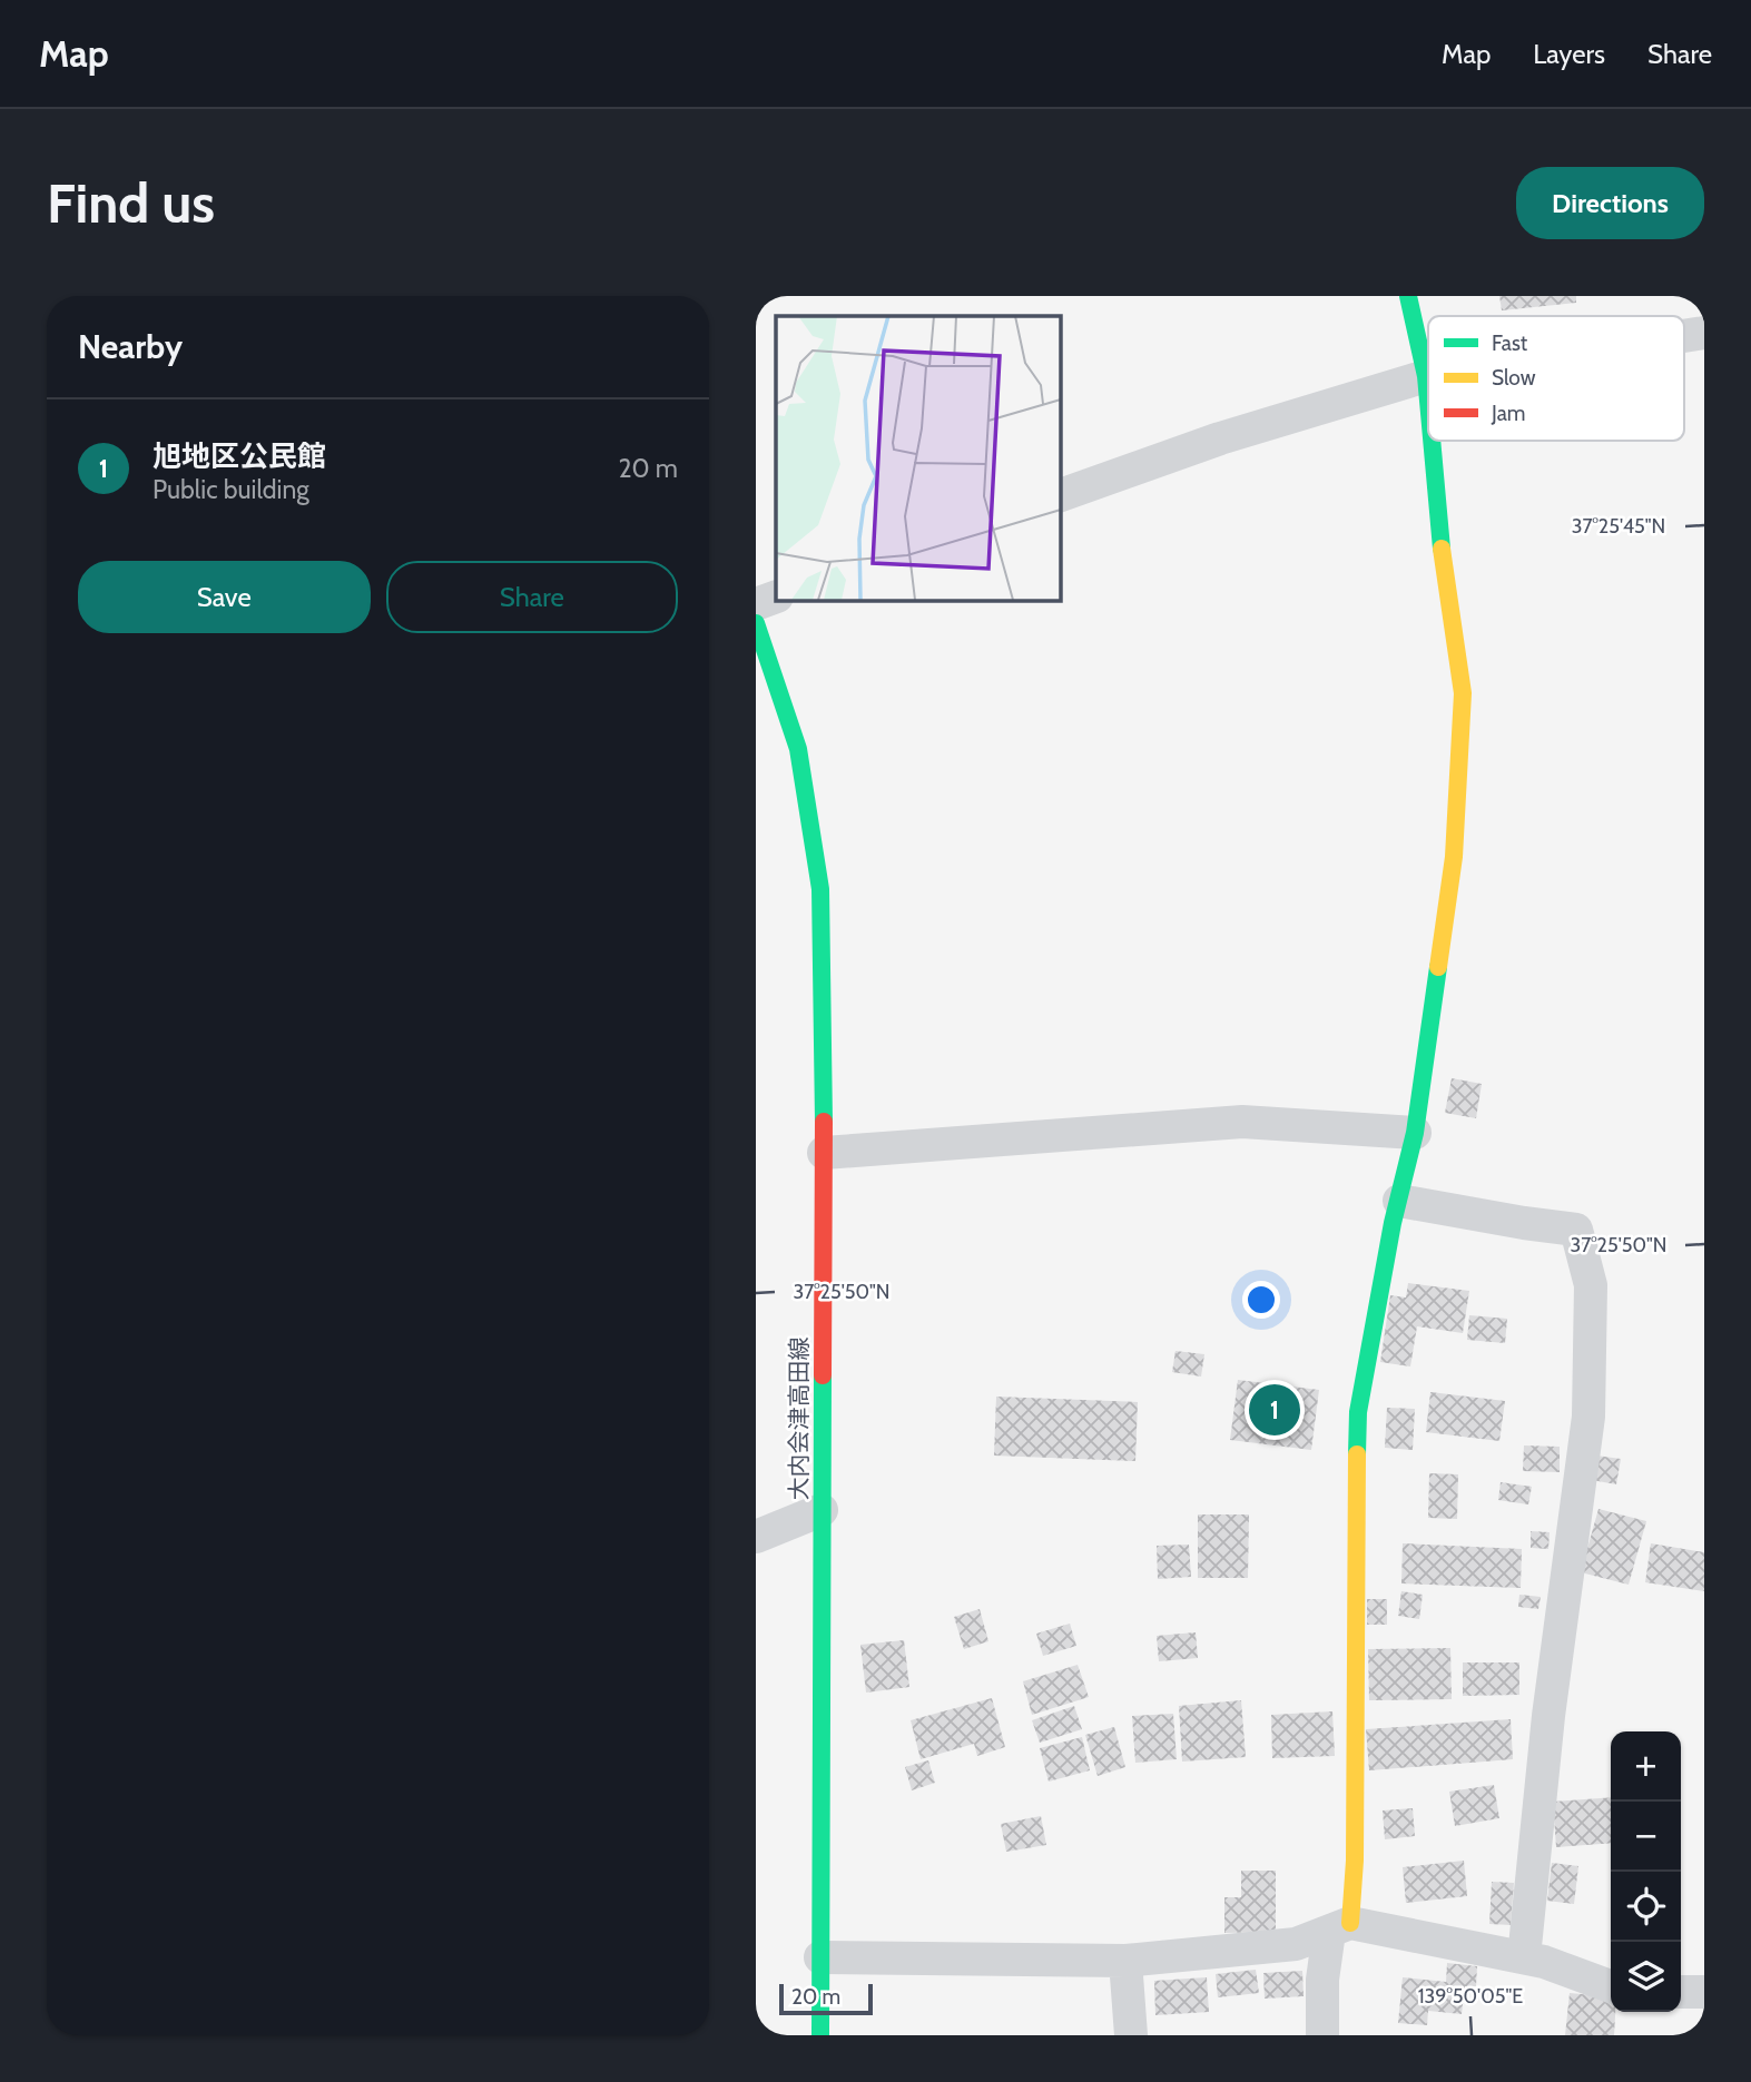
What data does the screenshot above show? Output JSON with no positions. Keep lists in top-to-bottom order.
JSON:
{
  "streets": {
    "street": ["大内会津高田線"]
  },
  "legend": ["Fast", "Slow", "Jam"],
  "scale_bar": "20 m",
  "page": {
    "header": "Map",
    "nav": ["Map", "Layers", "Share"],
    "buttons": [
      "Directions",
      ["Save", "Share"]
    ],
    "title": "Find us",
    "heading": "Nearby",
    "list": [
      {
        "mark": "1",
        "name": "旭地区公民館",
        "note": "Public building",
        "value": "20 m"
      }
    ],
    "pins": "1",
    "map_buttons": ["+", "−"],
    "scale": "20 m"
  },
  "coordinates": ["37°25'45\"N", "37°25'50\"N", "139°50'05\"E"]
}
